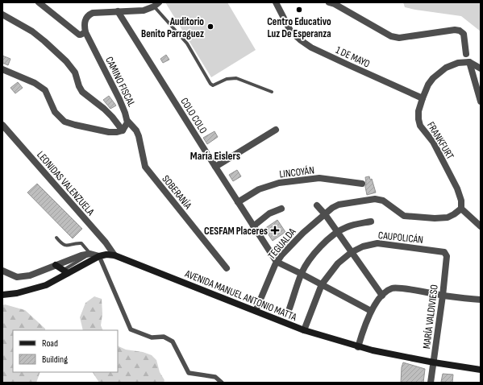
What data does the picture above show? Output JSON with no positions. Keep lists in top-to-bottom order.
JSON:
{
  "streets": {
    "main road": ["AVENIDA MANUEL ANTONIO MATTA"],
    "street": [
      "1 DE MAYO",
      "CAMINO FISCAL",
      "COLO COLO",
      "FRANKFURT",
      "LINCOYÁN",
      "LEONIDAS VALENZUELA",
      "SOBERANÍA",
      "CAUPOLICÁN",
      "TEGUALDA",
      "MARÍA VALDIVIESO"
    ]
  },
  "crossings": [
    ["1 DE MAYO", "FRANKFURT"],
    ["CAMINO FISCAL", "SOBERANÍA"],
    ["COLO COLO", "LINCOYÁN"],
    ["COLO COLO", "TEGUALDA"],
    ["LEONIDAS VALENZUELA", "AVENIDA MANUEL ANTONIO MATTA"],
    ["CAUPOLICÁN", "AVENIDA MANUEL ANTONIO MATTA"],
    ["CAUPOLICÁN", "MARÍA VALDIVIESO"],
    ["TEGUALDA", "AVENIDA MANUEL ANTONIO MATTA"],
    ["AVENIDA MANUEL ANTONIO MATTA", "MARÍA VALDIVIESO"]
  ],
  "districts": ["María Eislers"],
  "places": {
    "other": ["Centro Educativo Luz De Esperanza", "Auditorio Benito Parraguez"],
    "health": ["CESFAM Placeres"]
  },
  "legend": ["Road", "Building"]
}
